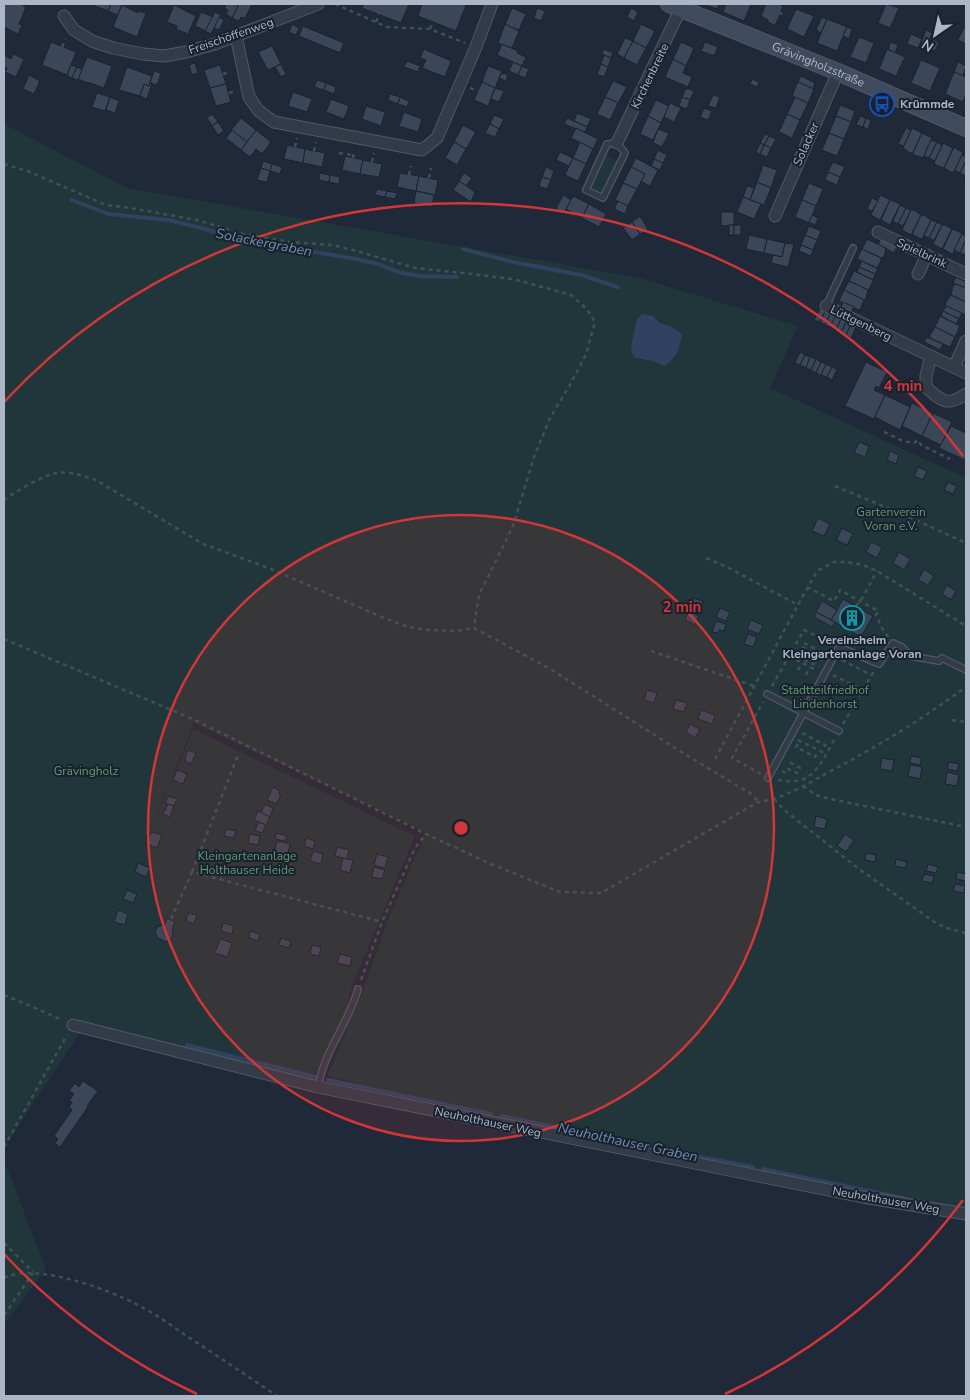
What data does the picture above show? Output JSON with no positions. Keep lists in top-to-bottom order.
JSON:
{
  "streets": {
    "main road": ["Grävingholzstraße"],
    "street": [
      "Freischöffenweg",
      "Kirchenbreite",
      "Solacker",
      "Spielbrink",
      "Lüttgenberg",
      "Neuholthauser Weg"
    ]
  },
  "crossings": [
    ["Grävingholzstraße", "Kirchenbreite"],
    ["Grävingholzstraße", "Solacker"]
  ],
  "water": ["Solackergraben", "Neuholthauser Graben"],
  "parks": [
    "Gartenverein Voran e.V.",
    "Stadtteilfriedhof Lindenhorst",
    "Grävingholz",
    "Kleingartenanlage Holthauser Heide"
  ],
  "places": {
    "bus stop": ["Krümmde"],
    "building": ["Vereinsheim Kleingartenanlage Voran"]
  },
  "north": "bottom left",
  "rings": ["4 min", "2 min"]
}
